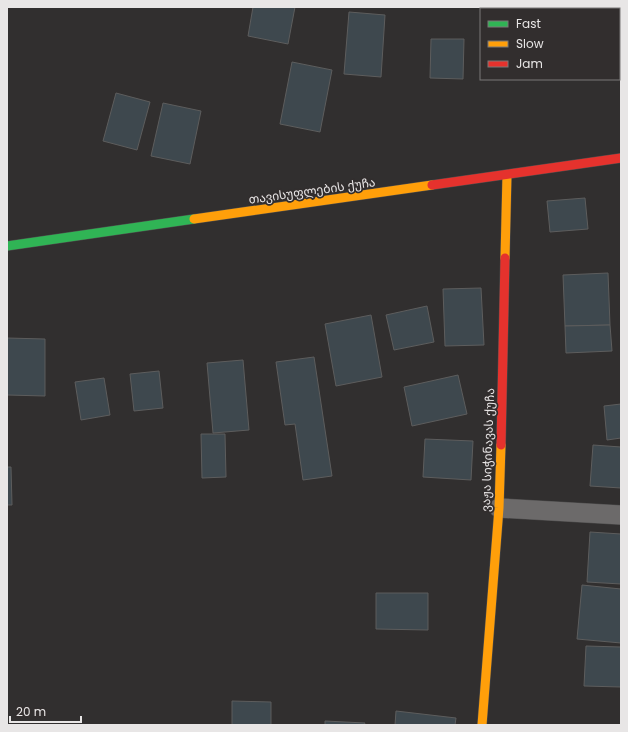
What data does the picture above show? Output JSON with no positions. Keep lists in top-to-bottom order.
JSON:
{
  "streets": {
    "main road": ["თავისუფლების ქუჩა", "ვაჟა სიჭინავას ქუჩა"]
  },
  "crossings": [
    ["თავისუფლების ქუჩა", "ვაჟა სიჭინავას ქუჩა"]
  ],
  "legend": ["Fast", "Slow", "Jam"],
  "scale_bar": "20 m"
}
